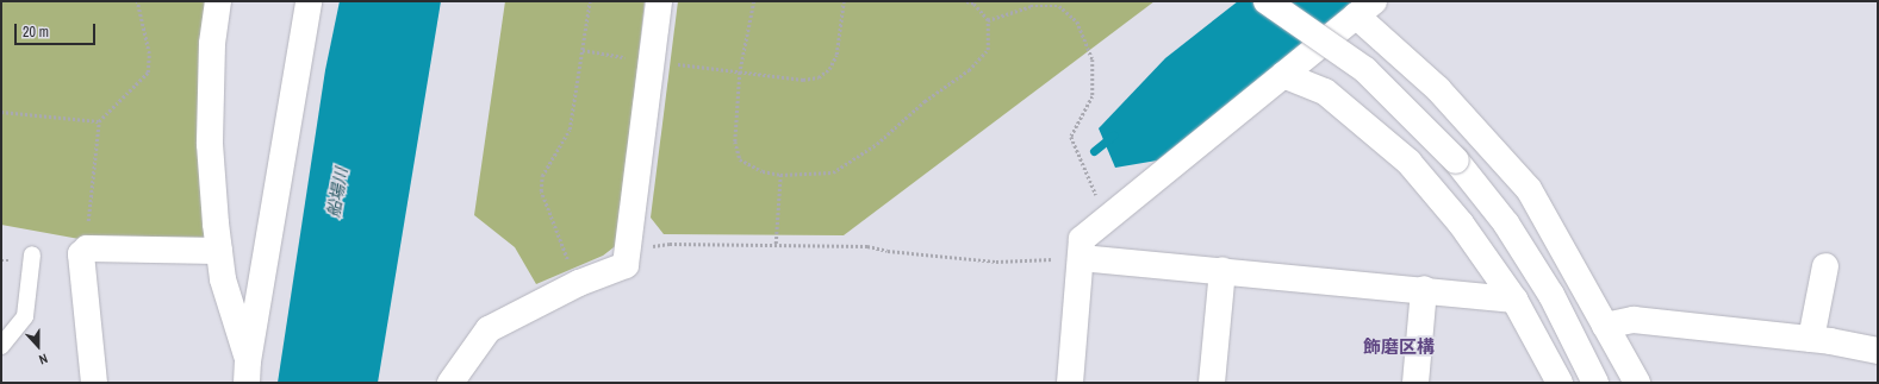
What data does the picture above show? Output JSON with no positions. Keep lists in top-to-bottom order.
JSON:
{
  "districts": ["飾磨区構"],
  "water": ["船場川"],
  "scale_bar": "20 m",
  "north": "bottom"
}
